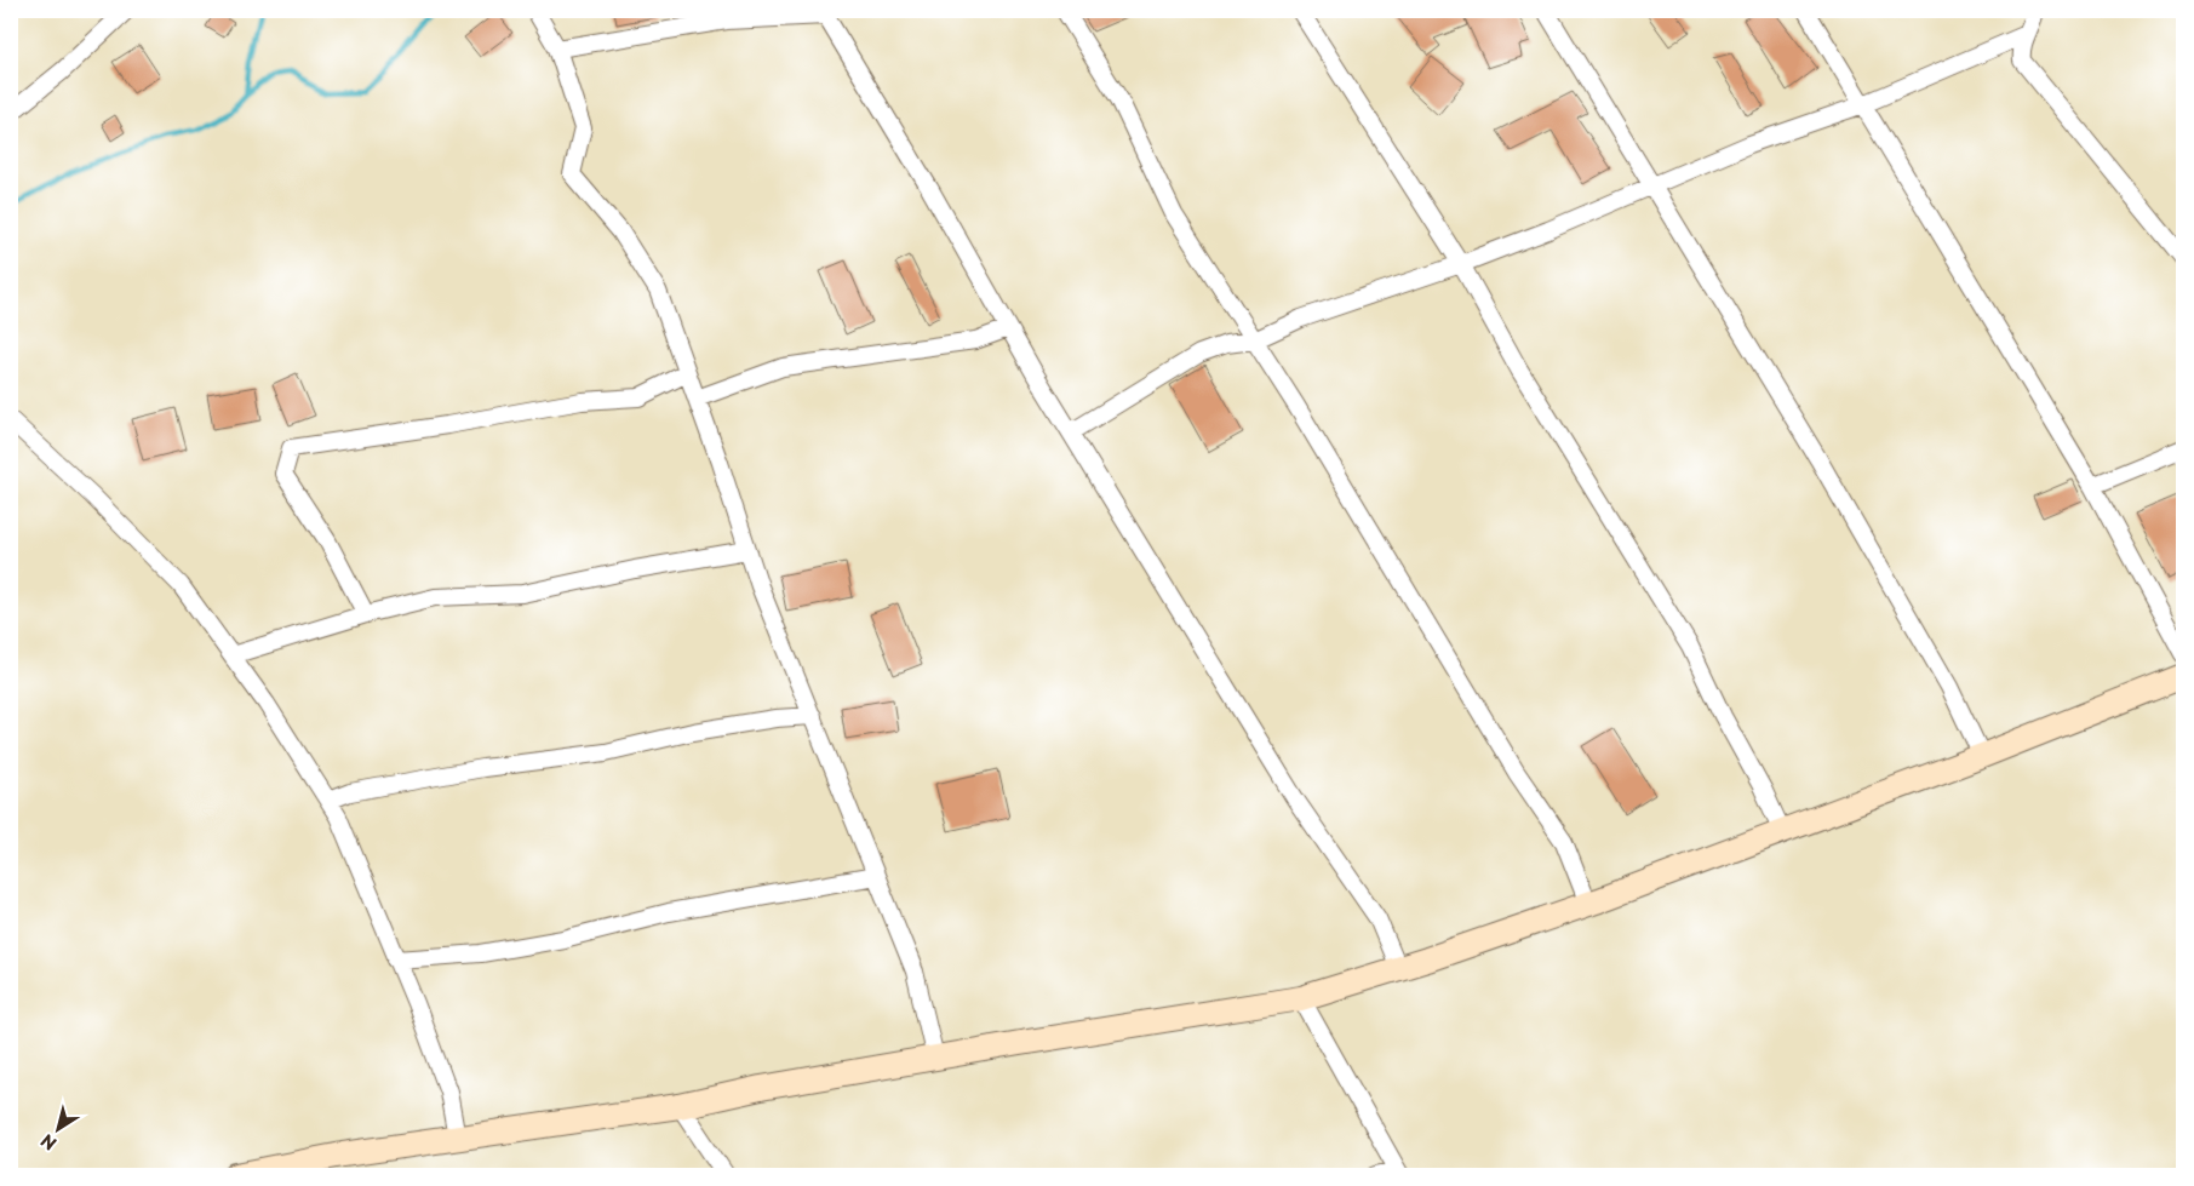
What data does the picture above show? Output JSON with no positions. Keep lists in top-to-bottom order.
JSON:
{
  "north": "bottom left"
}
